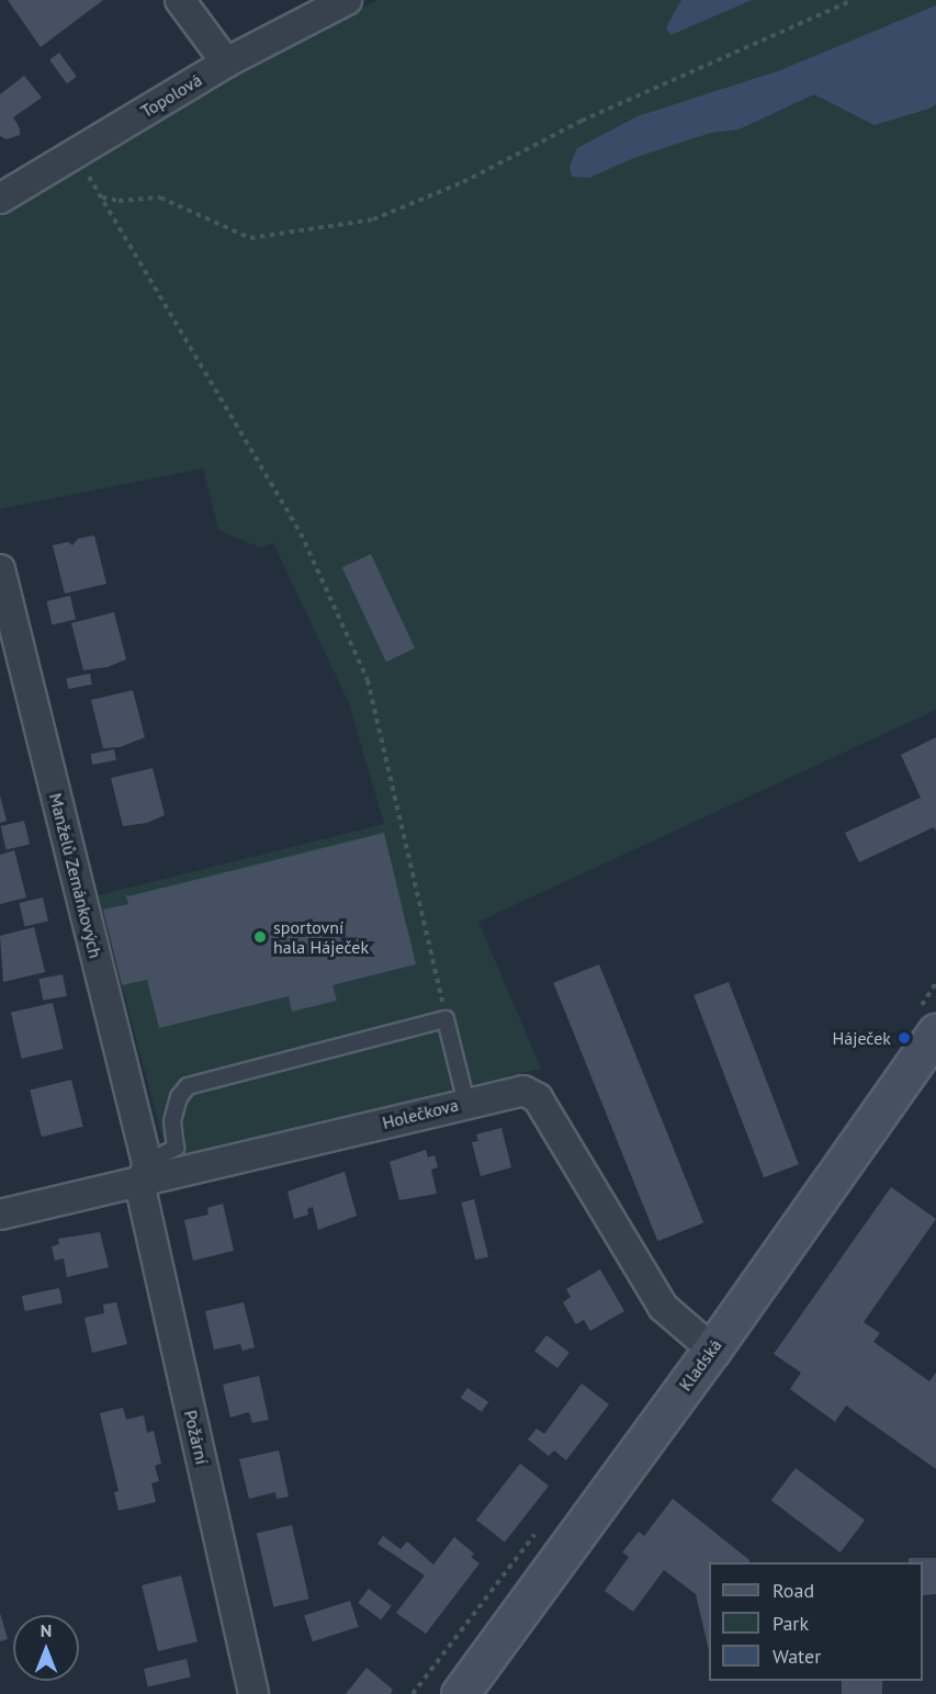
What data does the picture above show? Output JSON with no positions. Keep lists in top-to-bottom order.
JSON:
{
  "streets": {
    "main road": ["Kladská"],
    "street": [
      "Topolová",
      "Manželů Zemánkových",
      "Holečkova",
      "Požární"
    ]
  },
  "crossings": [
    ["Manželů Zemánkových", "Holečkova"],
    ["Manželů Zemánkových", "Požární"],
    ["Holečkova", "Kladská"],
    ["Holečkova", "Požární"]
  ],
  "places": ["sportovní hala Háječek", "Háječek"],
  "legend": ["Road", "Park", "Water"],
  "north": "top"
}
